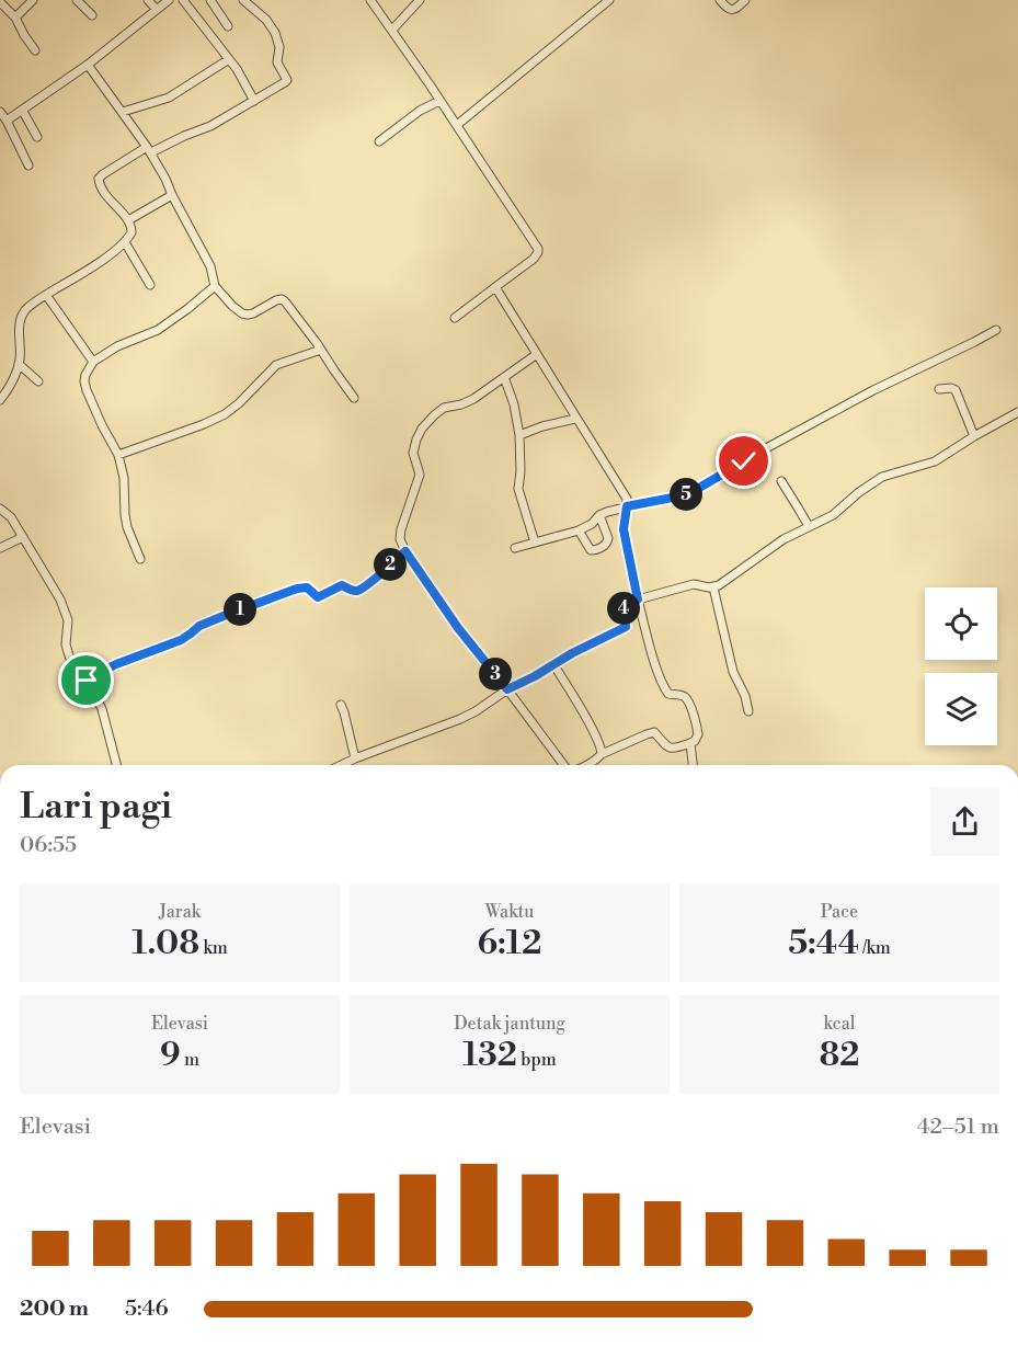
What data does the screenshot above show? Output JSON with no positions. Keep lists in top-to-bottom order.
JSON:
{
  "page": {
    "pins": [
      "5",
      "2",
      "4",
      "1",
      "3"
    ],
    "heading": ["Lari pagi", "06:55"],
    "stats": [
      ["Jarak", "1.08 km"],
      ["Waktu", "6:12"],
      ["Pace", "5:44 /km"],
      ["Elevasi", "9 m"],
      ["Detak jantung", "132 bpm"],
      ["kcal", "82"]
    ],
    "chart": ["Elevasi", "42–51 m"],
    "list": [
      {
        "name": "200 m",
        "note": "5:46"
      }
    ]
  }
}
